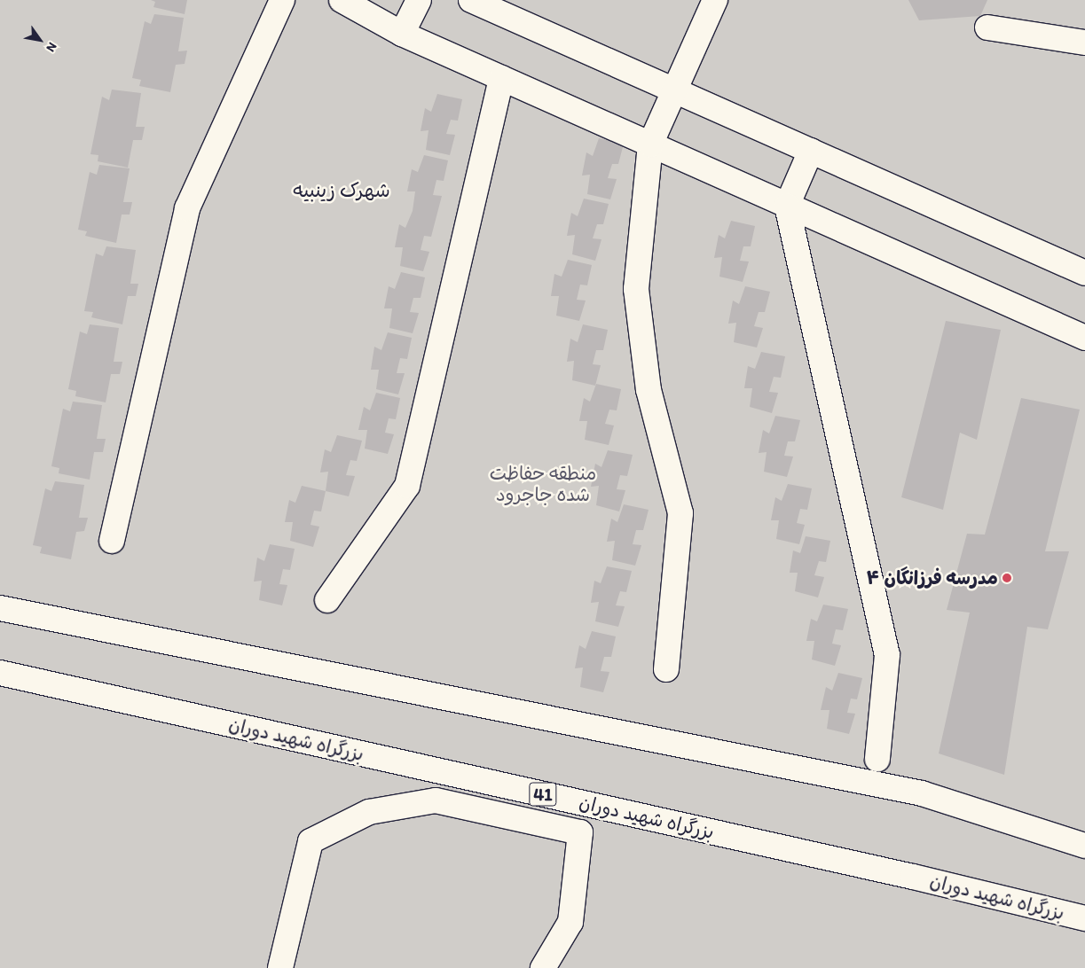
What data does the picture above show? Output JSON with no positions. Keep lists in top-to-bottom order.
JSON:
{
  "streets": {
    "main road": ["بزرگراه شهید دوران", "41"]
  },
  "districts": ["شهرک زینبیه"],
  "parks": ["منطقه حفاظت شده جاجرود"],
  "places": ["مدرسه فرزانگان ۴"],
  "north": "bottom right"
}
